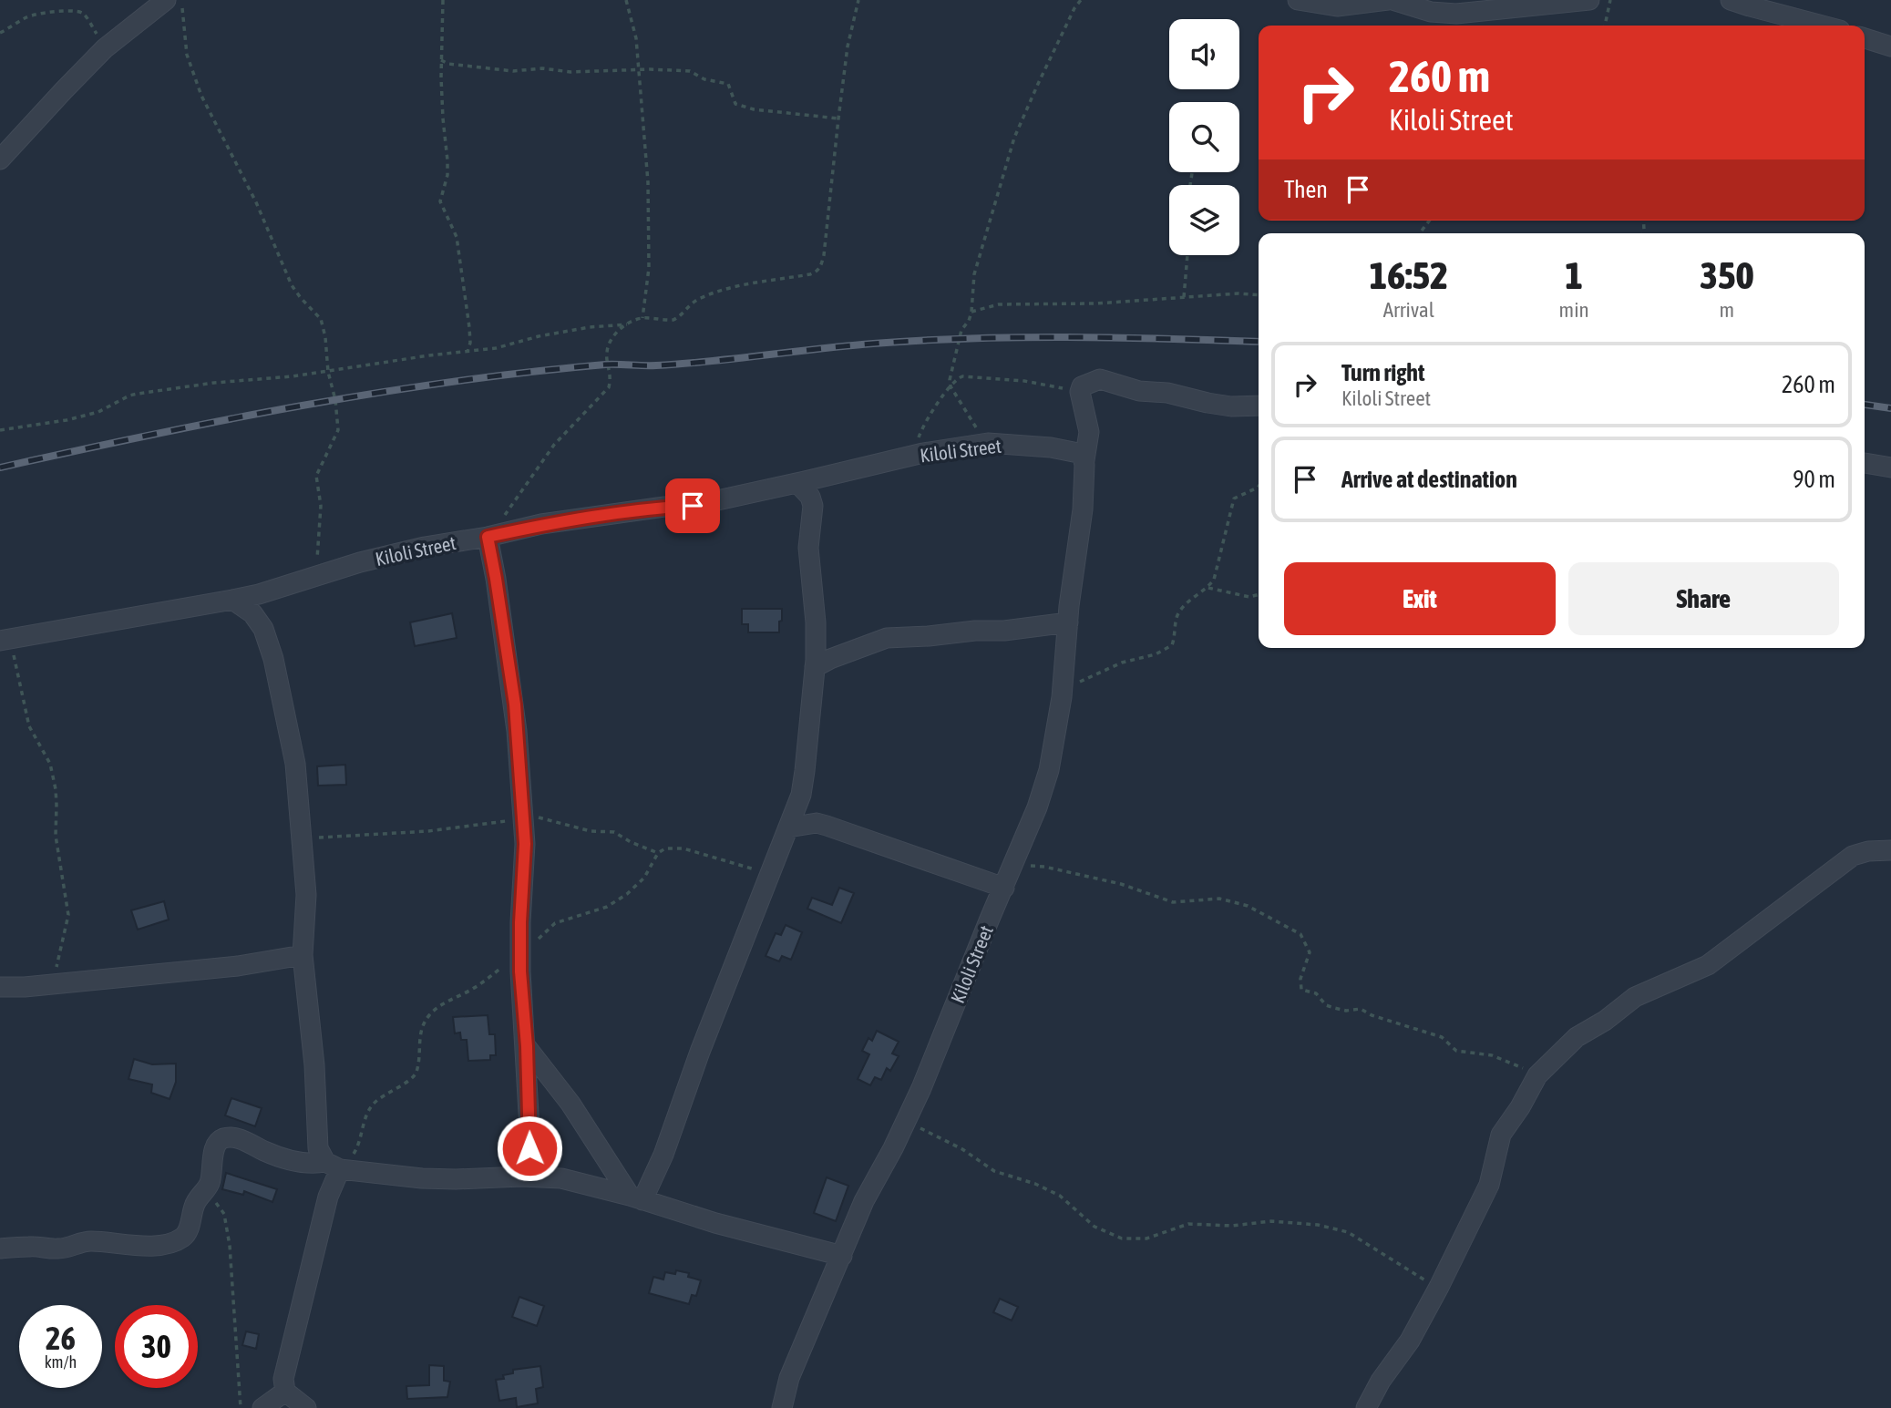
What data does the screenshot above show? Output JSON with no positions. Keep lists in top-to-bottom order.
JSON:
{
  "streets": {
    "street": ["Kiloli Street"]
  },
  "page": {
    "turn": ["260 m", "Kiloli Street"],
    "then": "Then",
    "eta": [
      "16:52",
      "Arrival",
      "1",
      "min",
      "350",
      "m"
    ],
    "list": [
      {
        "name": "Turn right",
        "note": "Kiloli Street",
        "value": "260 m"
      },
      {
        "name": "Arrive at destination",
        "value": "90 m"
      }
    ],
    "buttons": ["Exit", "Share"],
    "speed": "26 km/h",
    "limit": "30"
  }
}
